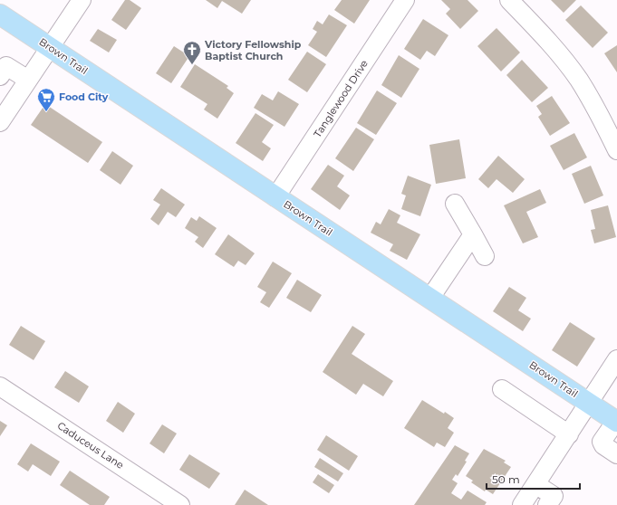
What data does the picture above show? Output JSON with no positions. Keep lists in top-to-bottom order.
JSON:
{
  "streets": {
    "main road": ["Brown Trail"],
    "street": ["Tanglewood Drive", "Caduceus Lane"]
  },
  "crossings": [
    ["Brown Trail", "Tanglewood Drive"]
  ],
  "places": {
    "church": ["Victory Fellowship Baptist Church"],
    "supermarket": ["Food City"]
  },
  "scale_bar": "50 m"
}
